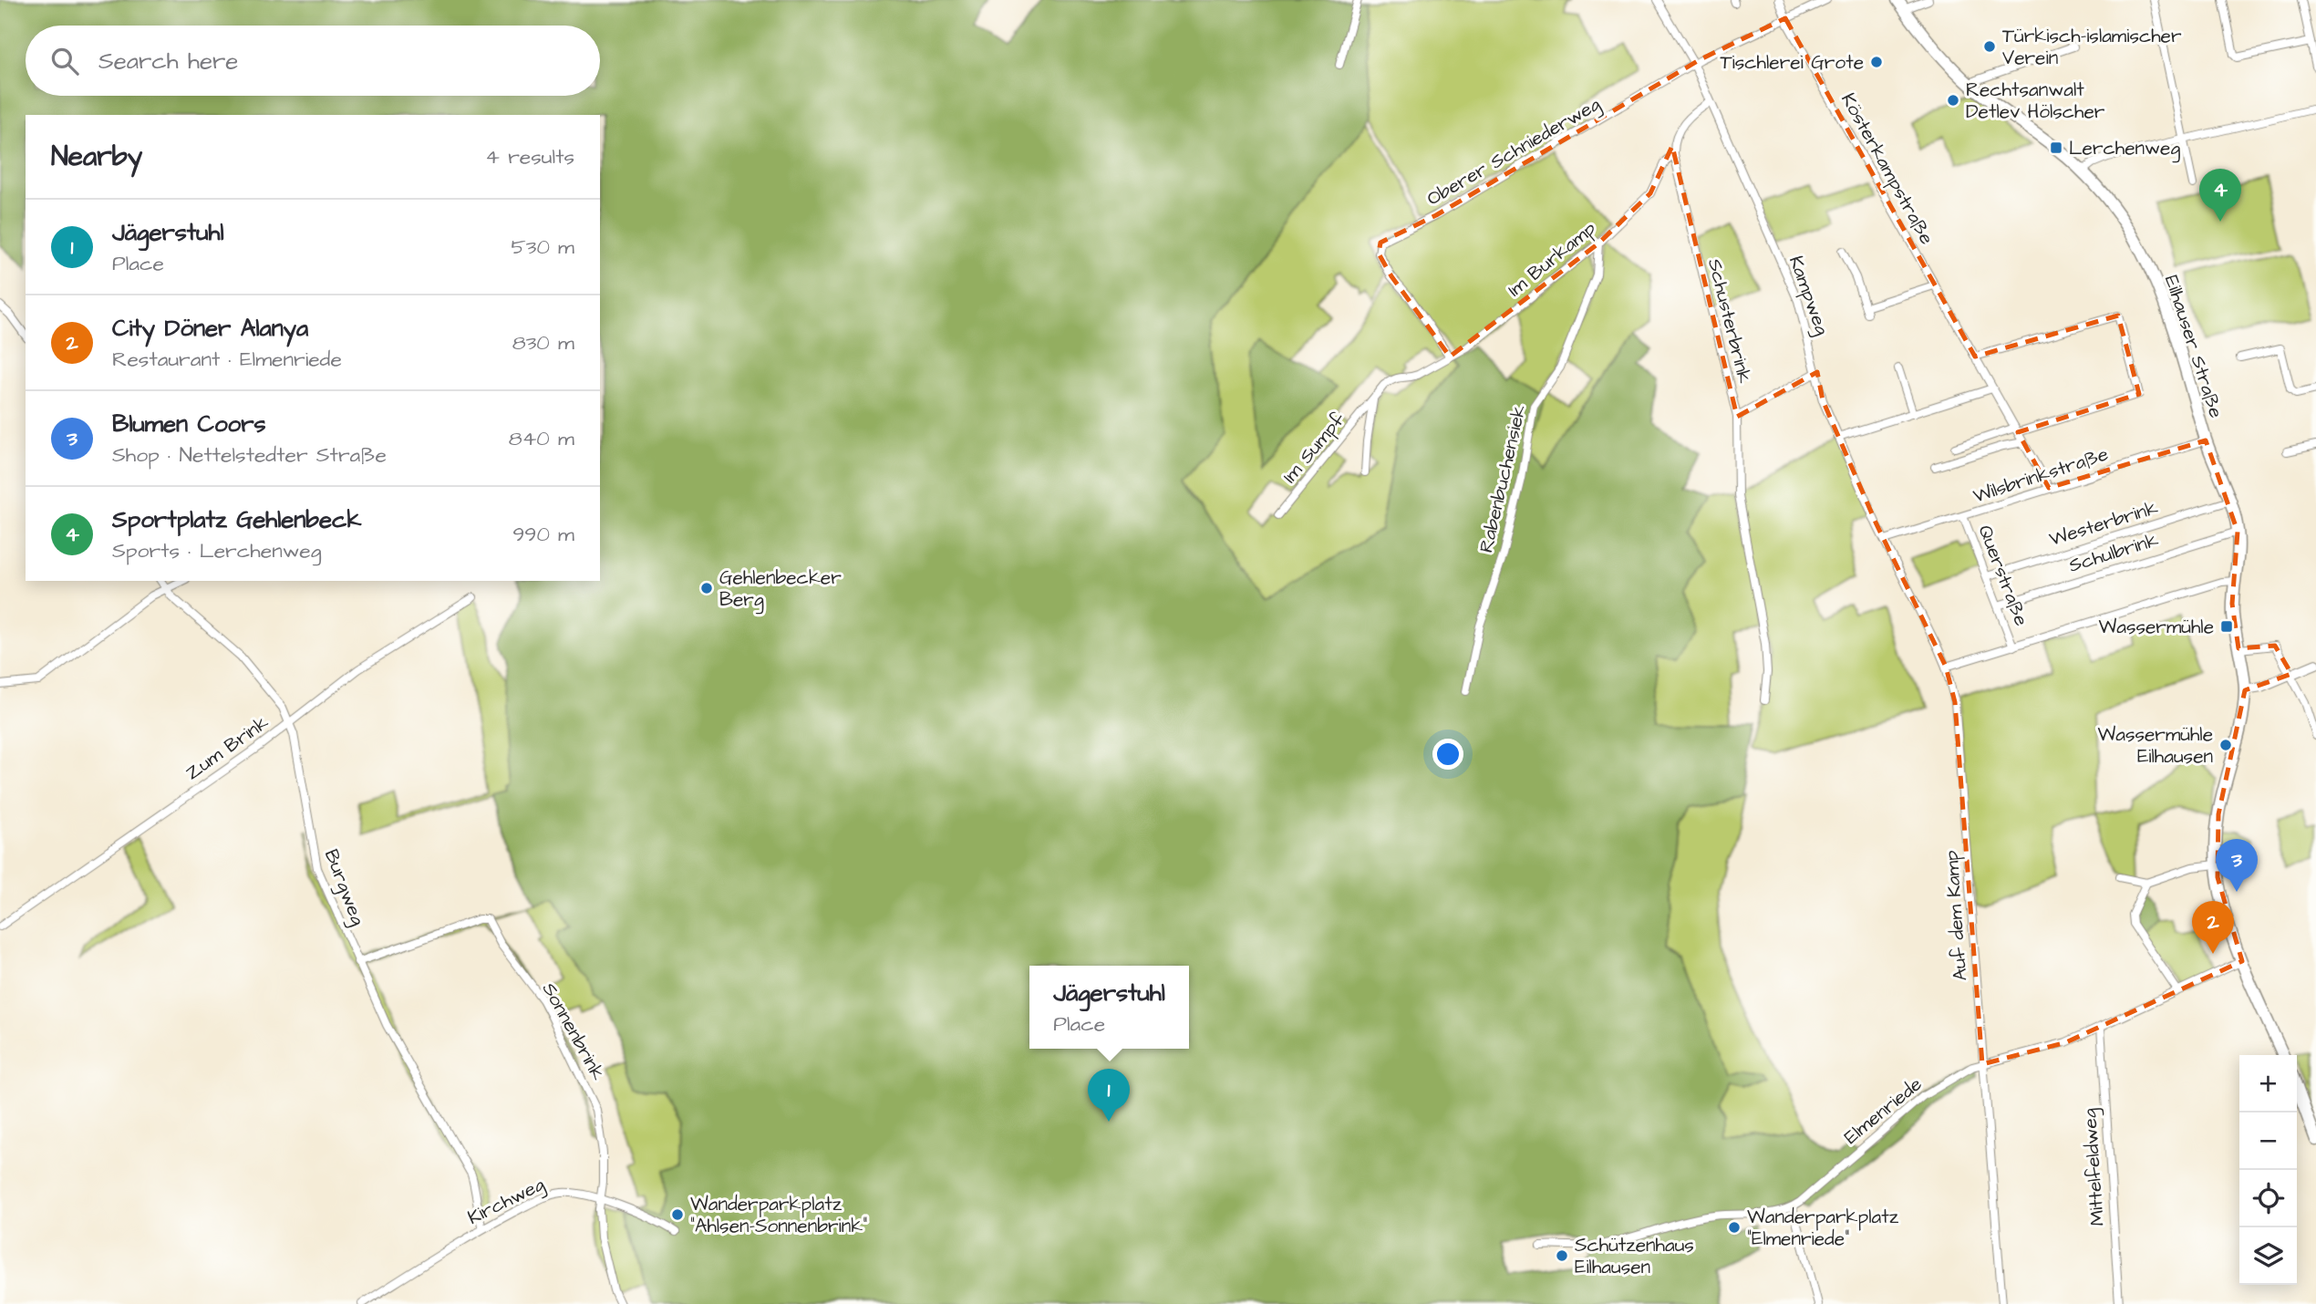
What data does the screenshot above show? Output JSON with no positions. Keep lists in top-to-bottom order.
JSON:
{
  "streets": {
    "main road": ["Eilhauser Straße"],
    "street": [
      "Oberer Schniederweg",
      "Kösterkampstraße",
      "Im Burkamp",
      "Kampweg",
      "Schusterbrink",
      "Im Sumpf",
      "Wilsbrinkstraße",
      "Rabenbuchensiek",
      "Westerbrink",
      "Schulbrink",
      "Querstraße",
      "Zum Brink",
      "Burgweg",
      "Auf dem Kamp",
      "Sonnenbrink",
      "Elmenriede",
      "Mittelfeldweg",
      "Kirchweg"
    ]
  },
  "crossings": [
    ["Oberer Schniederweg", "Kösterkampstraße"],
    ["Oberer Schniederweg", "Im Burkamp"],
    ["Oberer Schniederweg", "Kampweg"],
    ["Kösterkampstraße", "Wilsbrinkstraße"],
    ["Im Burkamp", "Kampweg"],
    ["Im Burkamp", "Schusterbrink"],
    ["Im Burkamp", "Im Sumpf"],
    ["Im Burkamp", "Rabenbuchensiek"],
    ["Kampweg", "Wilsbrinkstraße"],
    ["Kampweg", "Auf dem Kamp"],
    ["Eilhauser Straße", "Wilsbrinkstraße"],
    ["Eilhauser Straße", "Westerbrink"],
    ["Eilhauser Straße", "Schulbrink"],
    ["Eilhauser Straße", "Elmenriede"],
    ["Wilsbrinkstraße", "Querstraße"],
    ["Wilsbrinkstraße", "Auf dem Kamp"],
    ["Westerbrink", "Querstraße"],
    ["Schulbrink", "Querstraße"],
    ["Zum Brink", "Burgweg"],
    ["Burgweg", "Sonnenbrink"],
    ["Burgweg", "Kirchweg"],
    ["Auf dem Kamp", "Elmenriede"],
    ["Sonnenbrink", "Kirchweg"],
    ["Elmenriede", "Mittelfeldweg"]
  ],
  "places": {
    "other": [
      "Türkisch-islamischer Verein",
      "Tischlerei Grote",
      "Rechtsanwalt Detlev Hölscher",
      "Gehlenbecker Berg",
      "Wassermühle Eilhausen",
      "Wanderparkplatz \"Ahlsen-Sonnenbrink\"",
      "Wanderparkplatz \"Elmenriede\"",
      "Schützenhaus Eilhausen"
    ],
    "transit": ["Lerchenweg", "Wassermühle"]
  },
  "page": {
    "search": "Search here",
    "heading": ["Nearby", "4 results"],
    "pins": [
      "4",
      "3",
      "2",
      "1"
    ],
    "list": [
      {
        "mark": "1",
        "name": "Jägerstuhl",
        "note": "Place",
        "value": "530 m"
      },
      {
        "mark": "2",
        "name": "City Döner Alanya",
        "note": "Restaurant · Elmenriede",
        "value": "830 m"
      },
      {
        "mark": "3",
        "name": "Blumen Coors",
        "note": "Shop · Nettelstedter Straße",
        "value": "840 m"
      },
      {
        "mark": "4",
        "name": "Sportplatz Gehlenbeck",
        "note": "Sports · Lerchenweg",
        "value": "990 m"
      }
    ],
    "popup": ["Jägerstuhl", "Place"],
    "map_buttons": ["+", "−"]
  }
}
